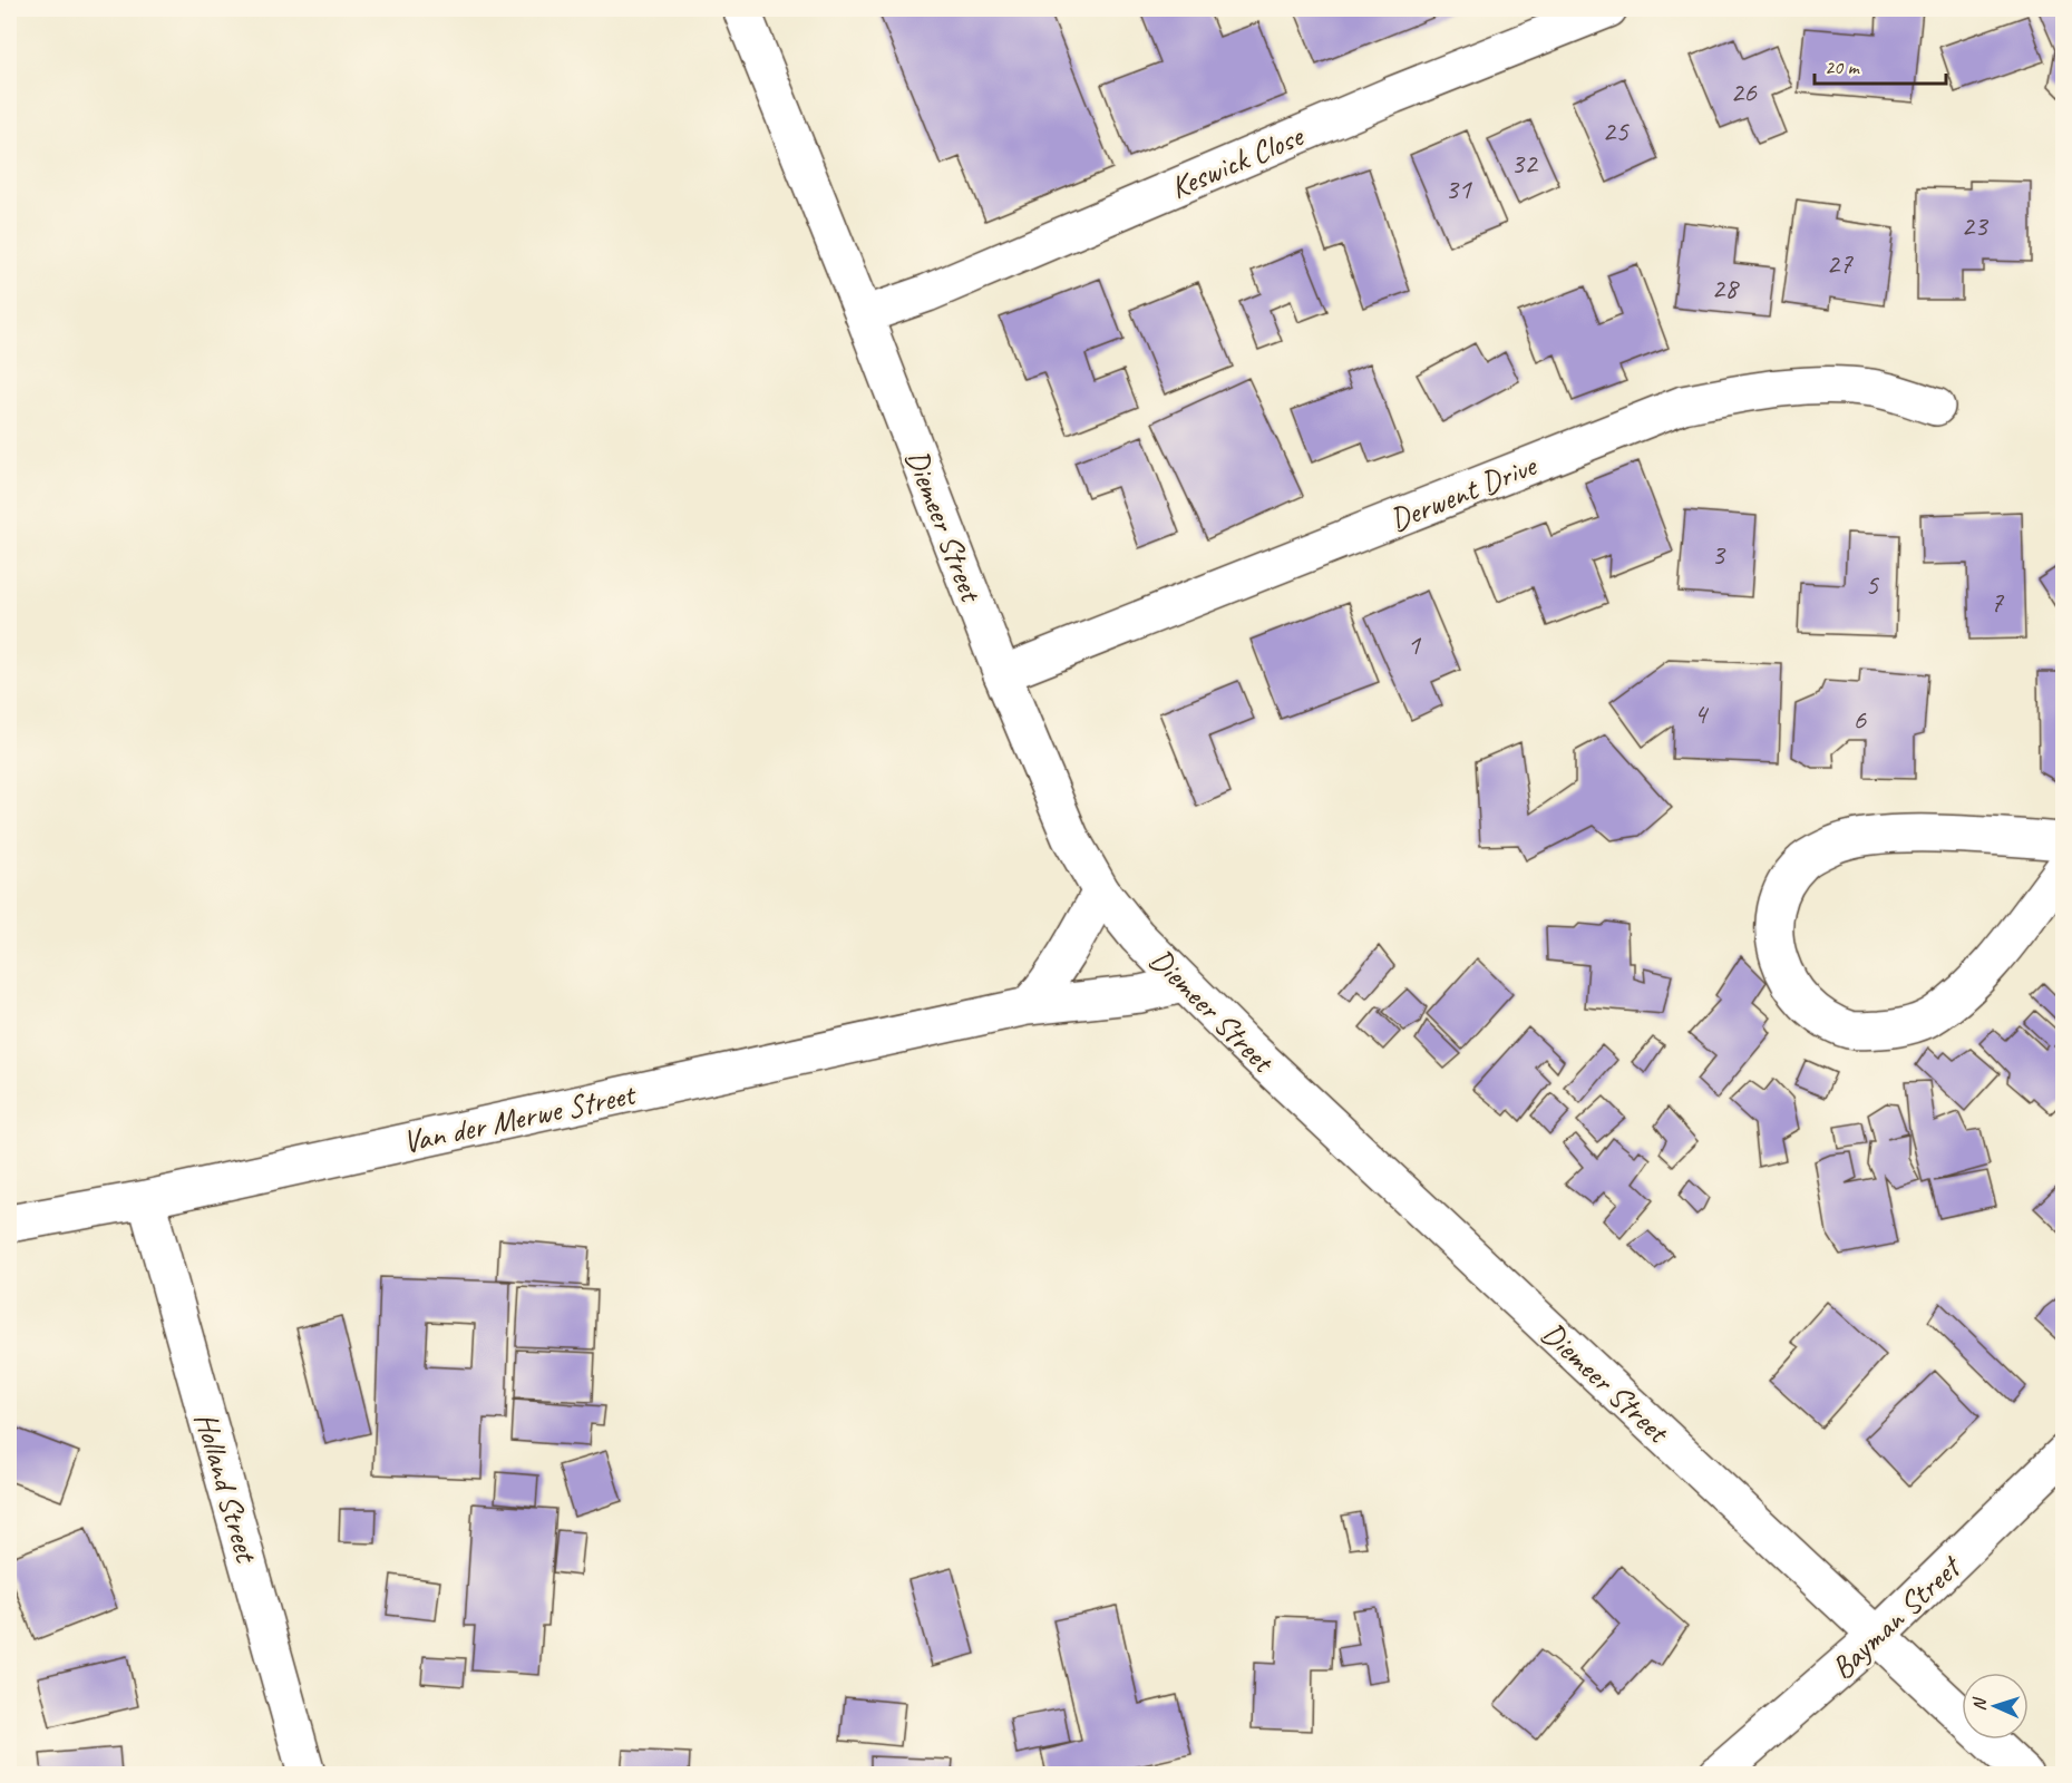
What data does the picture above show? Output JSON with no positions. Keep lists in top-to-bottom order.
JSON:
{
  "streets": {
    "street": [
      "Keswick Close",
      "Derwent Drive",
      "Diemeer Street",
      "Van der Merwe Street",
      "Holland Street",
      "Bayman Street"
    ]
  },
  "crossings": [
    ["Keswick Close", "Diemeer Street"],
    ["Derwent Drive", "Diemeer Street"],
    ["Diemeer Street", "Van der Merwe Street"],
    ["Diemeer Street", "Bayman Street"],
    ["Van der Merwe Street", "Holland Street"]
  ],
  "house_numbers": [
    "26",
    "25",
    "32",
    "31",
    "23",
    "27",
    "28",
    "3",
    "5",
    "7",
    "1",
    "4",
    "6"
  ],
  "scale_bar": "20 m",
  "north": "left"
}
